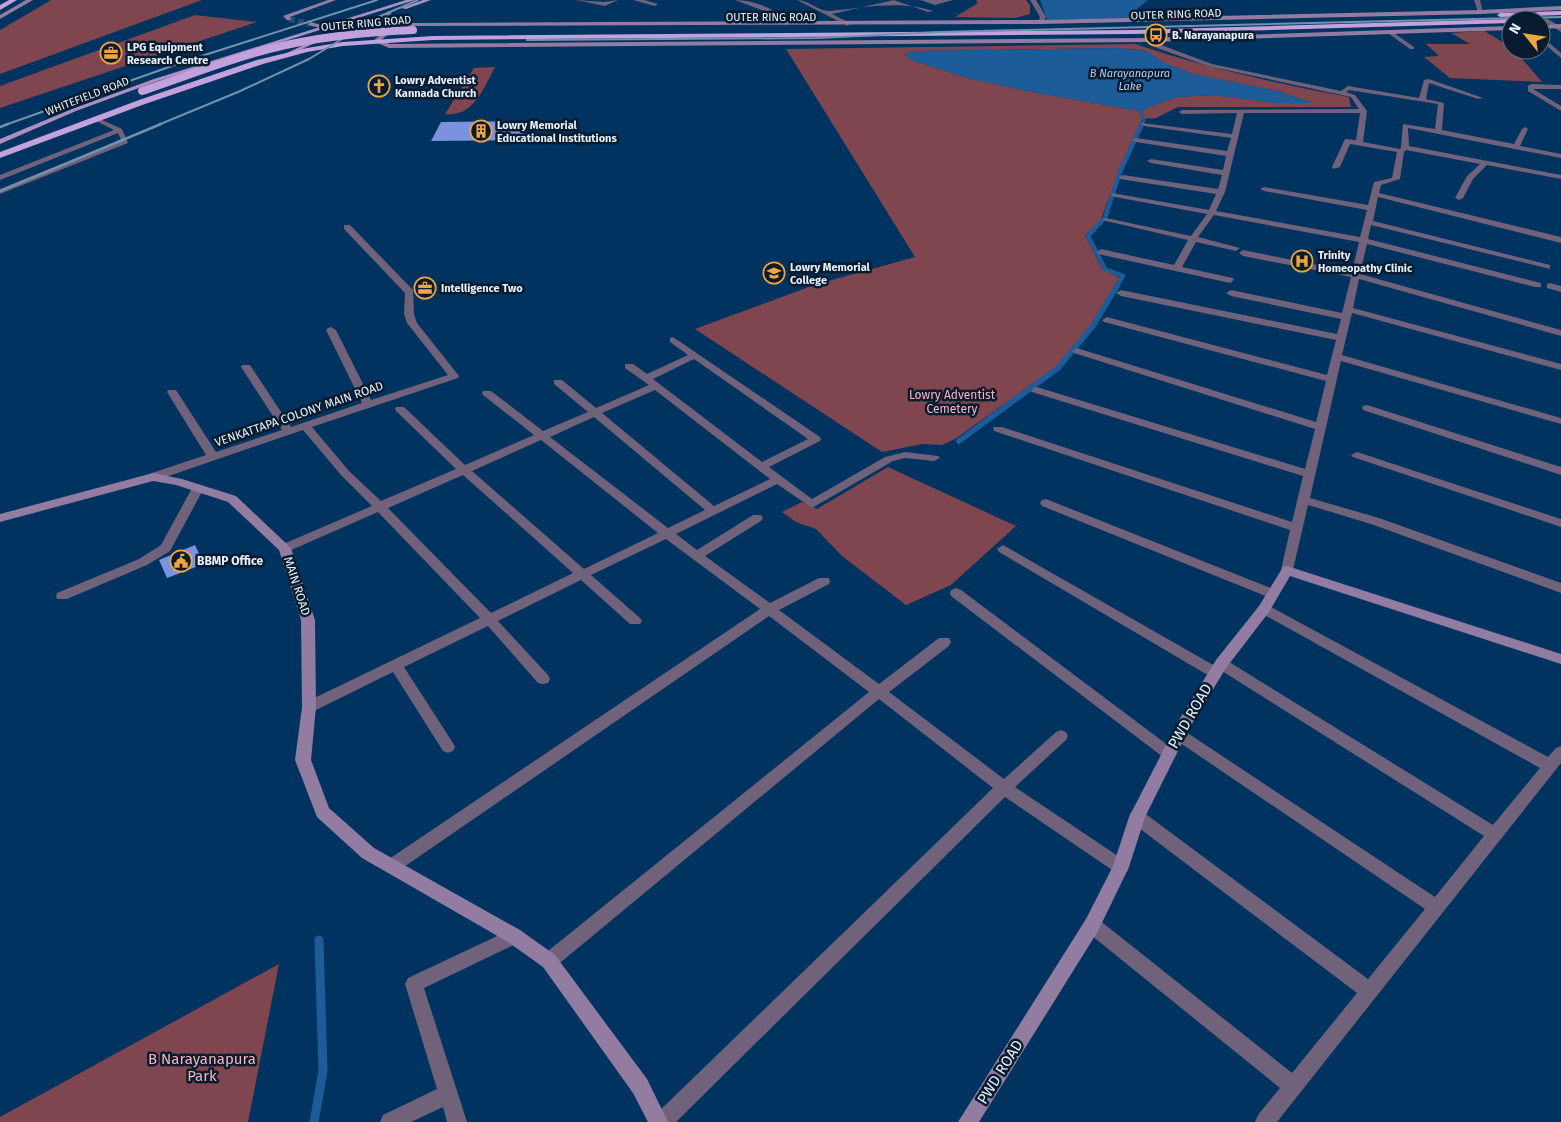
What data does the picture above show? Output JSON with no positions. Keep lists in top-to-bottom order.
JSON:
{
  "streets": {
    "highway": ["OUTER RING ROAD"],
    "main road": ["WHITEFIELD ROAD"],
    "street": ["VENKATTAPA COLONY MAIN ROAD", "MAIN ROAD", "PWD ROAD"]
  },
  "crossings": [
    ["OUTER RING ROAD", "WHITEFIELD ROAD"],
    ["VENKATTAPA COLONY MAIN ROAD", "MAIN ROAD"]
  ],
  "water": ["B Narayanapura Lake"],
  "parks": ["Lowry Adventist Cemetery", "B Narayanapura Park"],
  "places": {
    "bus stop": ["B. Narayanapura"],
    "office": ["LPG Equipment Research Centre", "Intelligence Two"],
    "church": ["Lowry Adventist Kannada Church"],
    "building": ["Lowry Memorial Educational Institutions"],
    "hospital": ["Trinity Homeopathy Clinic"],
    "school or university": ["Lowry Memorial College"],
    "public building": ["BBMP Office"]
  },
  "north": "top left"
}
